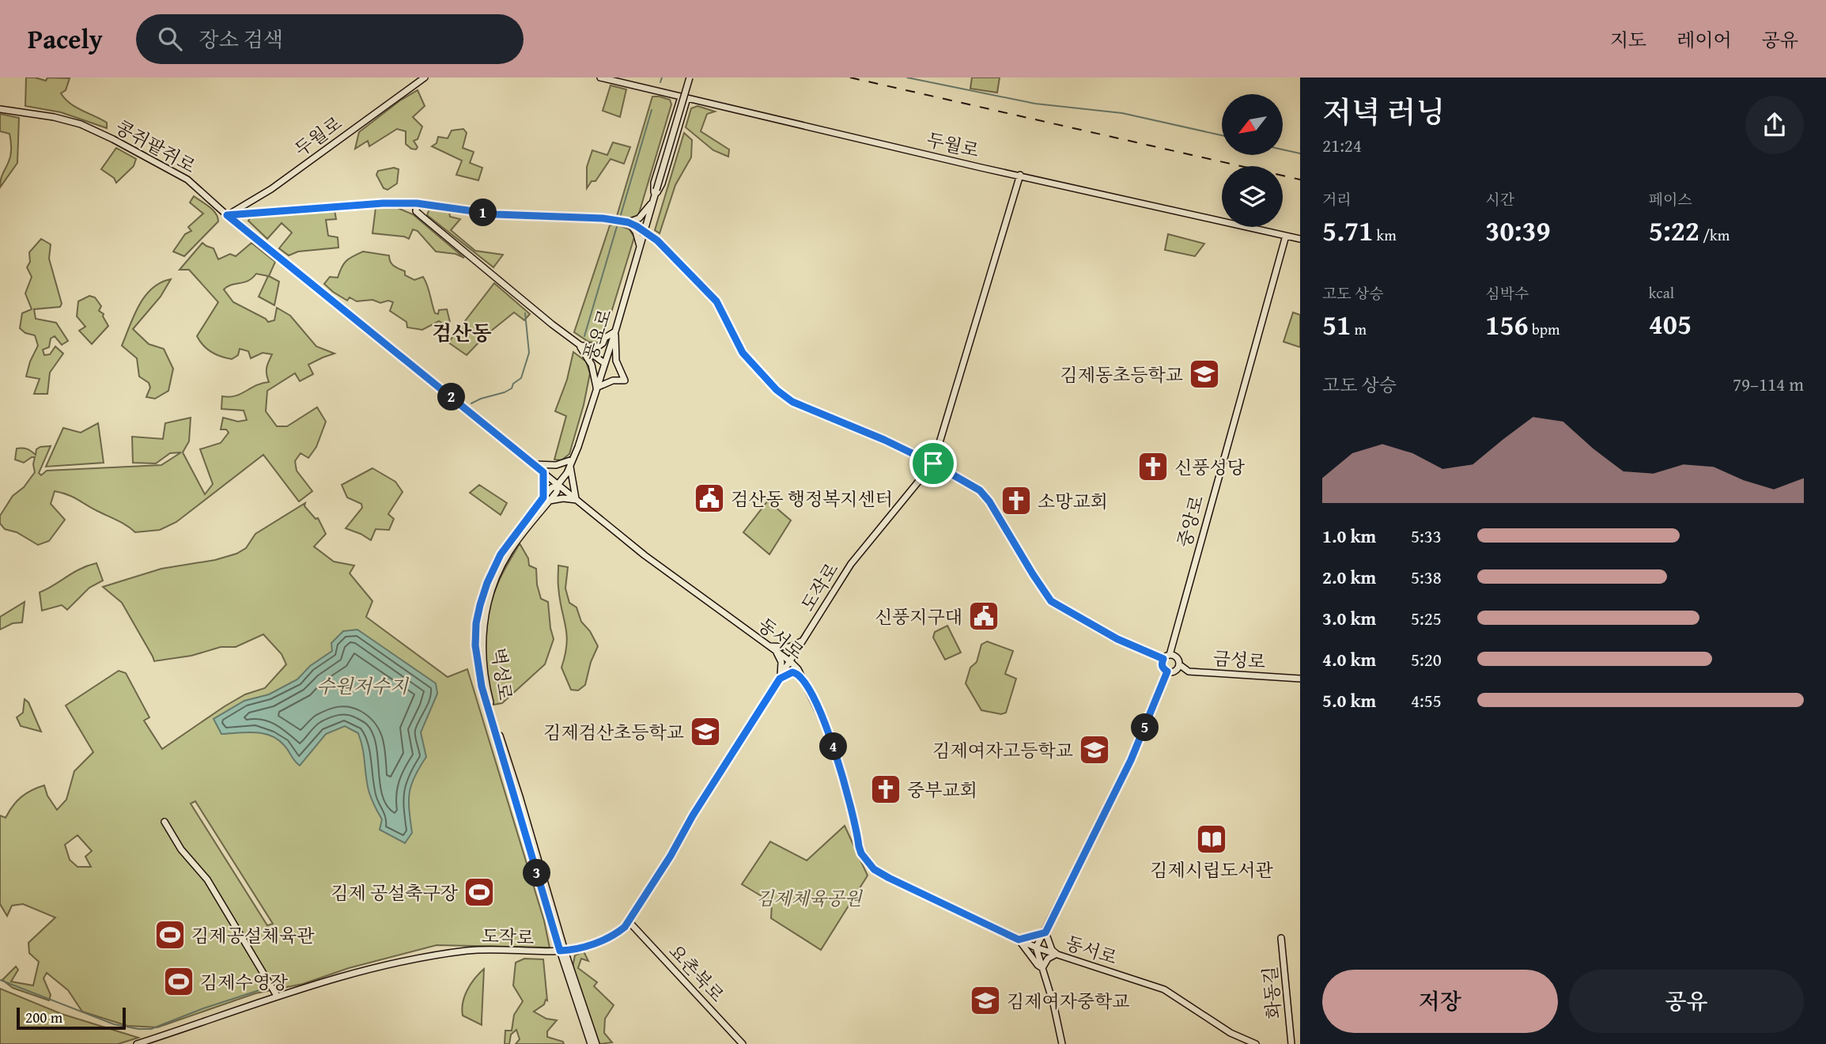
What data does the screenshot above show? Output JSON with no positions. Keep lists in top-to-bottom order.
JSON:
{
  "streets": {
    "street": [
      "두월로",
      "콩쥐팥쥐로",
      "풍요로",
      "중앙로",
      "도작로",
      "동서로",
      "금성로",
      "벽성로",
      "요촌북로",
      "화동길"
    ]
  },
  "crossings": [
    ["두월로", "콩쥐팥쥐로"],
    ["두월로", "중앙로"],
    ["두월로", "도작로"],
    ["콩쥐팥쥐로", "풍요로"],
    ["콩쥐팥쥐로", "동서로"],
    ["콩쥐팥쥐로", "벽성로"],
    ["풍요로", "동서로"],
    ["풍요로", "벽성로"],
    ["중앙로", "금성로"],
    ["도작로", "동서로"],
    ["도작로", "벽성로"],
    ["도작로", "요촌북로"],
    ["동서로", "벽성로"]
  ],
  "districts": ["검산동"],
  "water": ["수원저수지"],
  "parks": ["김제체육공원"],
  "places": {
    "school or university": [
      "김제동초등학교",
      "김제검산초등학교",
      "김제여자고등학교",
      "김제여자중학교"
    ],
    "church": ["신풍성당", "소망교회", "중부교회"],
    "public building": ["검산동 행정복지센터", "신풍지구대"],
    "library": ["김제시립도서관"],
    "sports": ["김제 공설축구장", "김제공설체육관", "김제수영장"]
  },
  "scale_bar": "200 m",
  "north": "bottom left",
  "page": {
    "header": "Pacely",
    "search": "장소 검색",
    "nav": ["지도", "레이어", "공유"],
    "heading": ["저녁 러닝", "21:24"],
    "stats": [
      ["거리", "5.71 km"],
      ["시간", "30:39"],
      ["페이스", "5:22 /km"],
      ["고도 상승", "51 m"],
      ["심박수", "156 bpm"],
      ["kcal", "405"]
    ],
    "pins": [
      "1",
      "2",
      "5",
      "4",
      "3"
    ],
    "chart": ["고도 상승", "79–114 m"],
    "list": [
      {
        "name": "1.0 km",
        "note": "5:33"
      },
      {
        "name": "2.0 km",
        "note": "5:38"
      },
      {
        "name": "3.0 km",
        "note": "5:25"
      },
      {
        "name": "4.0 km",
        "note": "5:20"
      },
      {
        "name": "5.0 km",
        "note": "4:55"
      }
    ],
    "buttons": ["저장", "공유"],
    "scale": "200 m"
  }
}
